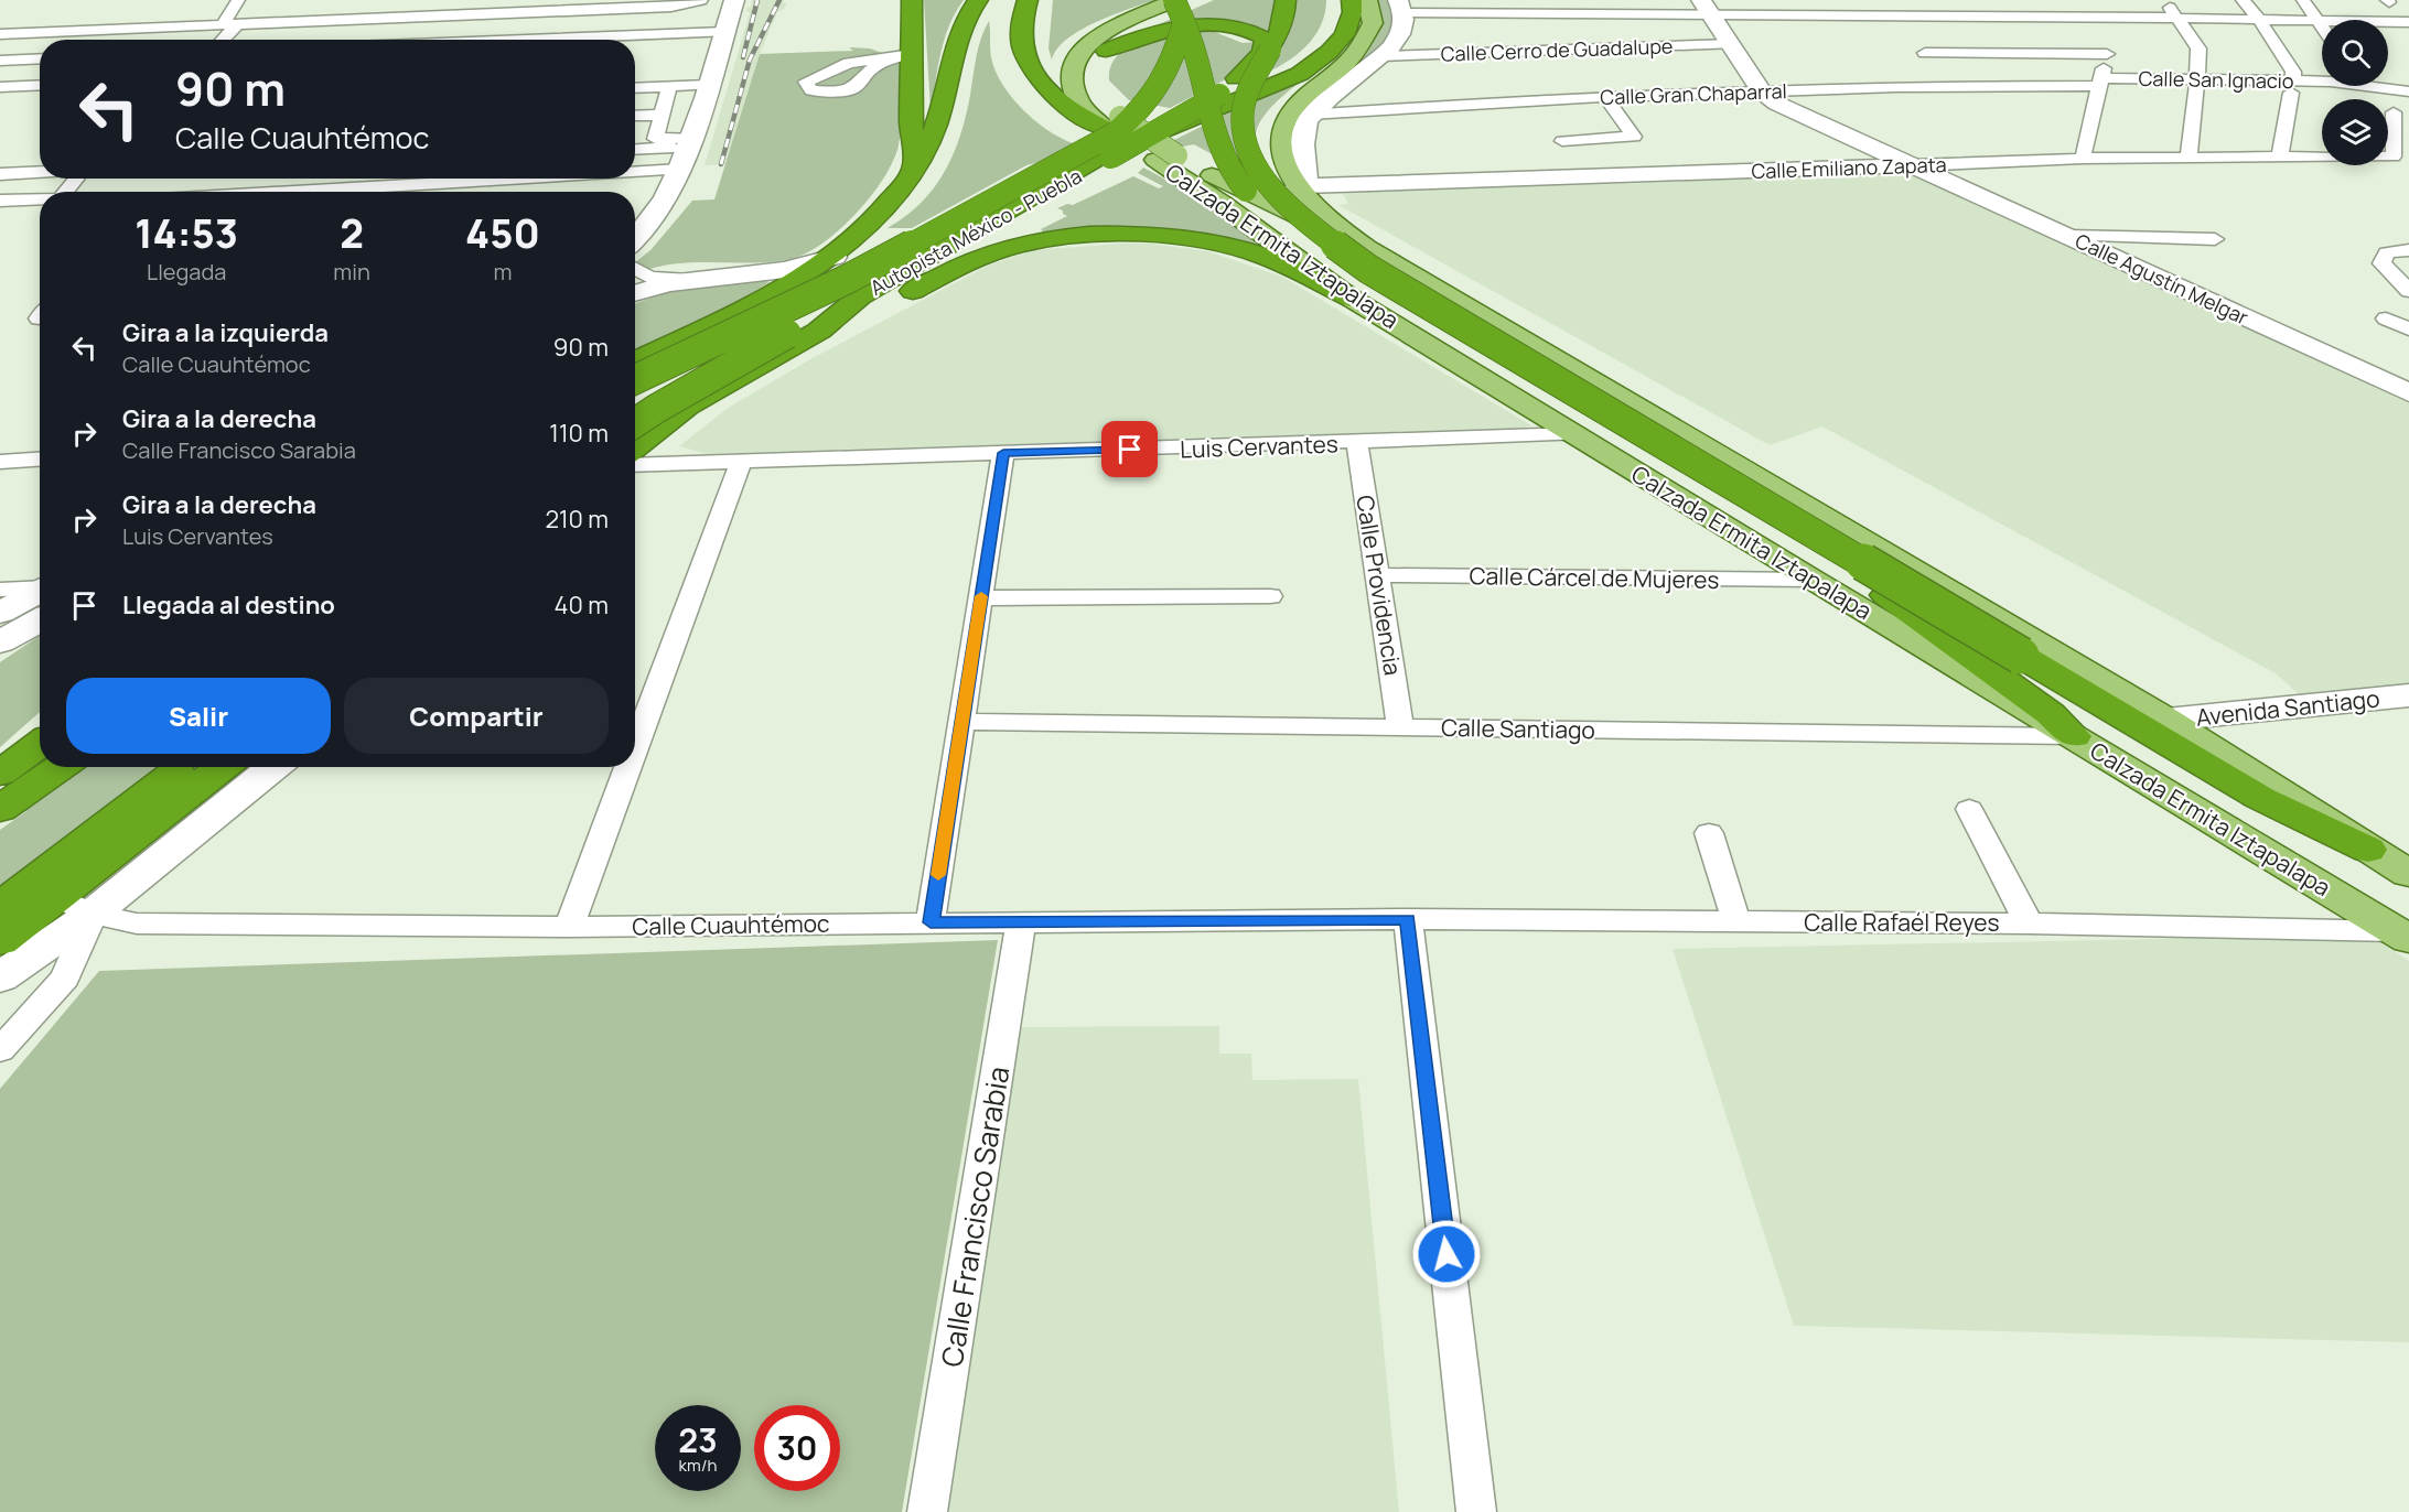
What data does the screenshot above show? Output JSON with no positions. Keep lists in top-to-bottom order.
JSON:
{
  "streets": {
    "highway": ["Autopista México - Puebla"],
    "main road": ["Calzada Ermita Iztapalapa"],
    "street": [
      "Calle Cerro de Guadalupe",
      "Calle San Ignacio",
      "Calle Gran Chaparral",
      "Calle Emiliano Zapata",
      "Calle Agustín Melgar",
      "Luis Cervantes",
      "Calle Cárcel de Mujeres",
      "Calle Providencia",
      "Avenida Santiago",
      "Calle Santiago",
      "Calle Rafaél Reyes",
      "Calle Cuauhtémoc",
      "Calle Francisco Sarabia"
    ]
  },
  "crossings": [
    ["Calle San Ignacio", "Calle Gran Chaparral"],
    ["Calle Gran Chaparral", "Calzada Ermita Iztapalapa"],
    ["Calle Gran Chaparral", "Calle Agustín Melgar"],
    ["Calle Emiliano Zapata", "Calzada Ermita Iztapalapa"],
    ["Calle Emiliano Zapata", "Calle Agustín Melgar"],
    ["Autopista México - Puebla", "Calzada Ermita Iztapalapa"],
    ["Calzada Ermita Iztapalapa", "Luis Cervantes"],
    ["Calzada Ermita Iztapalapa", "Calle Cárcel de Mujeres"],
    ["Calzada Ermita Iztapalapa", "Avenida Santiago"],
    ["Calzada Ermita Iztapalapa", "Calle Santiago"],
    ["Calzada Ermita Iztapalapa", "Calle Rafaél Reyes"],
    ["Luis Cervantes", "Calle Providencia"],
    ["Calle Cárcel de Mujeres", "Calle Providencia"],
    ["Calle Providencia", "Calle Santiago"],
    ["Calle Rafaél Reyes", "Calle Cuauhtémoc"],
    ["Calle Cuauhtémoc", "Calle Francisco Sarabia"]
  ],
  "page": {
    "turn": ["90 m", "Calle Cuauhtémoc"],
    "eta": [
      "14:53",
      "Llegada",
      "2",
      "min",
      "450",
      "m"
    ],
    "list": [
      {
        "name": "Gira a la izquierda",
        "note": "Calle Cuauhtémoc",
        "value": "90 m"
      },
      {
        "name": "Gira a la derecha",
        "note": "Calle Francisco Sarabia",
        "value": "110 m"
      },
      {
        "name": "Gira a la derecha",
        "note": "Luis Cervantes",
        "value": "210 m"
      },
      {
        "name": "Llegada al destino",
        "value": "40 m"
      }
    ],
    "buttons": ["Salir", "Compartir"],
    "speed": "23 km/h",
    "limit": "30"
  }
}
